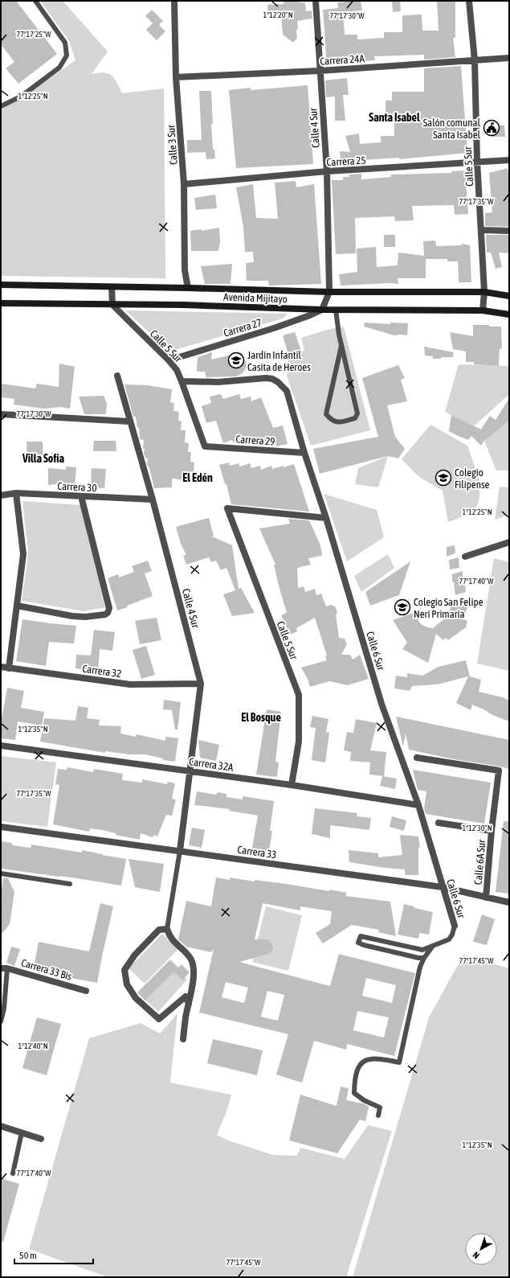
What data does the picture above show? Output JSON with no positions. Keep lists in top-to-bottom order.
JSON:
{
  "streets": {
    "main road": ["Avenida Mijitayo"],
    "street": [
      "Carrera 24A",
      "Calle 4 Sur",
      "Calle 3 Sur",
      "Carrera 25",
      "Calle 5 Sur",
      "Carrera 27",
      "Carrera 29",
      "Carrera 30",
      "Calle 6 Sur",
      "Carrera 32",
      "Carrera 32A",
      "Carrera 33",
      "Calle 6A Sur",
      "Carrera 33 Bis"
    ]
  },
  "crossings": [
    ["Carrera 24A", "Calle 4 Sur"],
    ["Carrera 24A", "Calle 3 Sur"],
    ["Carrera 24A", "Calle 5 Sur"],
    ["Calle 4 Sur", "Carrera 25"],
    ["Calle 4 Sur", "Avenida Mijitayo"],
    ["Calle 4 Sur", "Carrera 27"],
    ["Calle 4 Sur", "Carrera 30"],
    ["Calle 4 Sur", "Carrera 32"],
    ["Calle 4 Sur", "Carrera 32A"],
    ["Calle 4 Sur", "Carrera 33"],
    ["Calle 3 Sur", "Carrera 25"],
    ["Calle 3 Sur", "Avenida Mijitayo"],
    ["Carrera 25", "Calle 5 Sur"],
    ["Calle 5 Sur", "Avenida Mijitayo"],
    ["Calle 5 Sur", "Carrera 27"],
    ["Calle 5 Sur", "Carrera 29"],
    ["Calle 5 Sur", "Calle 6 Sur"],
    ["Calle 5 Sur", "Carrera 32A"],
    ["Avenida Mijitayo", "Carrera 27"],
    ["Carrera 29", "Calle 6 Sur"],
    ["Calle 6 Sur", "Carrera 32A"],
    ["Calle 6 Sur", "Carrera 33"],
    ["Carrera 33", "Calle 6A Sur"]
  ],
  "districts": [
    "Santa Isabel",
    "Villa Sofía",
    "El Edén",
    "El Bosque"
  ],
  "places": {
    "public building": ["Salón comunal Santa Isabel"],
    "school or university": ["Jardín Infantil Casita de Heroes", "Colegio Filipense", "Colegio San Felipe Neri Primaria"]
  },
  "scale_bar": "50 m",
  "north": "bottom left",
  "coordinates": [
    "1°12'20\"N",
    "77°17'30\"W",
    "77°17'25\"W",
    "1°12'25\"N",
    "77°17'35\"W",
    "77°17'40\"W",
    "1°12'35\"N",
    "1°12'30\"N",
    "77°17'45\"W",
    "1°12'40\"N"
  ]
}
